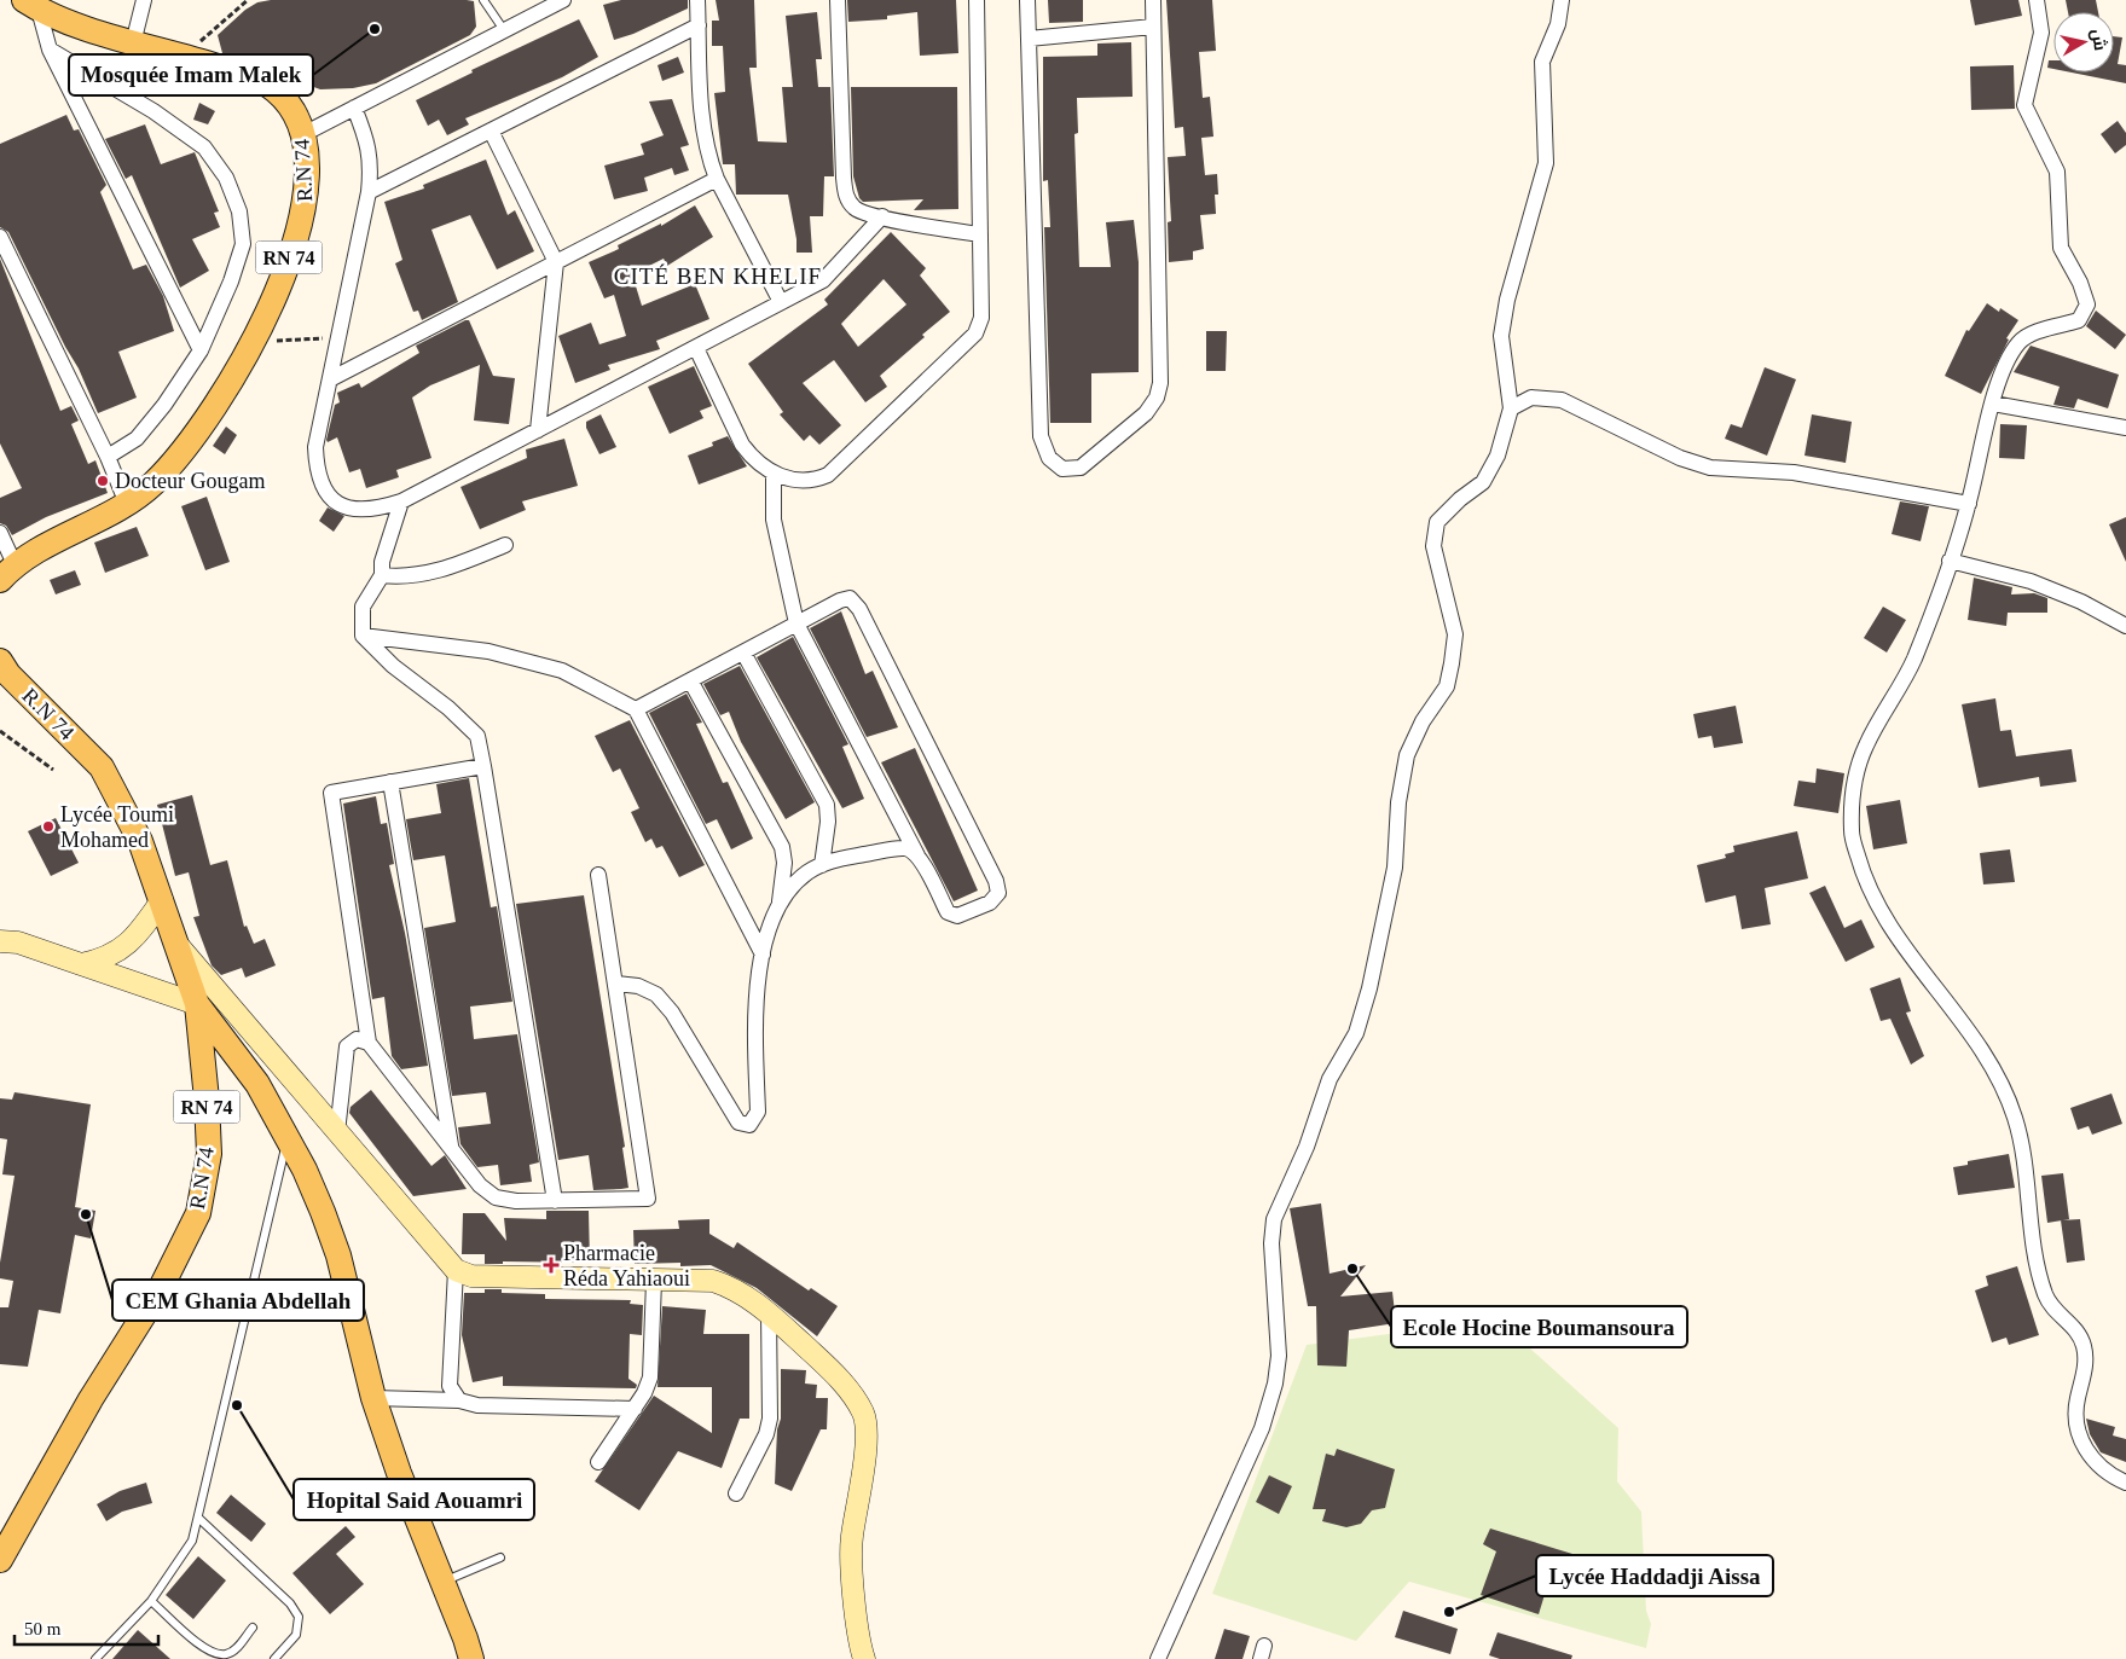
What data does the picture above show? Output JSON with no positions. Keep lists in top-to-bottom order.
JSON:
{
  "streets": {
    "main road": ["R.N 74", "RN 74"]
  },
  "districts": ["CITÉ BEN KHELIF"],
  "places": {
    "other": [
      "Mosquée Imam Malek",
      "Docteur Gougam",
      "Lycée Toumi Mohamed",
      "CEM Ghania Abdellah",
      "Ecole Hocine Boumansoura",
      "Hopital Said Aouamri",
      "Lycée Haddadji Aissa"
    ],
    "health": ["Pharmacie Réda Yahiaoui"]
  },
  "scale_bar": "50 m",
  "north": "right"
}
